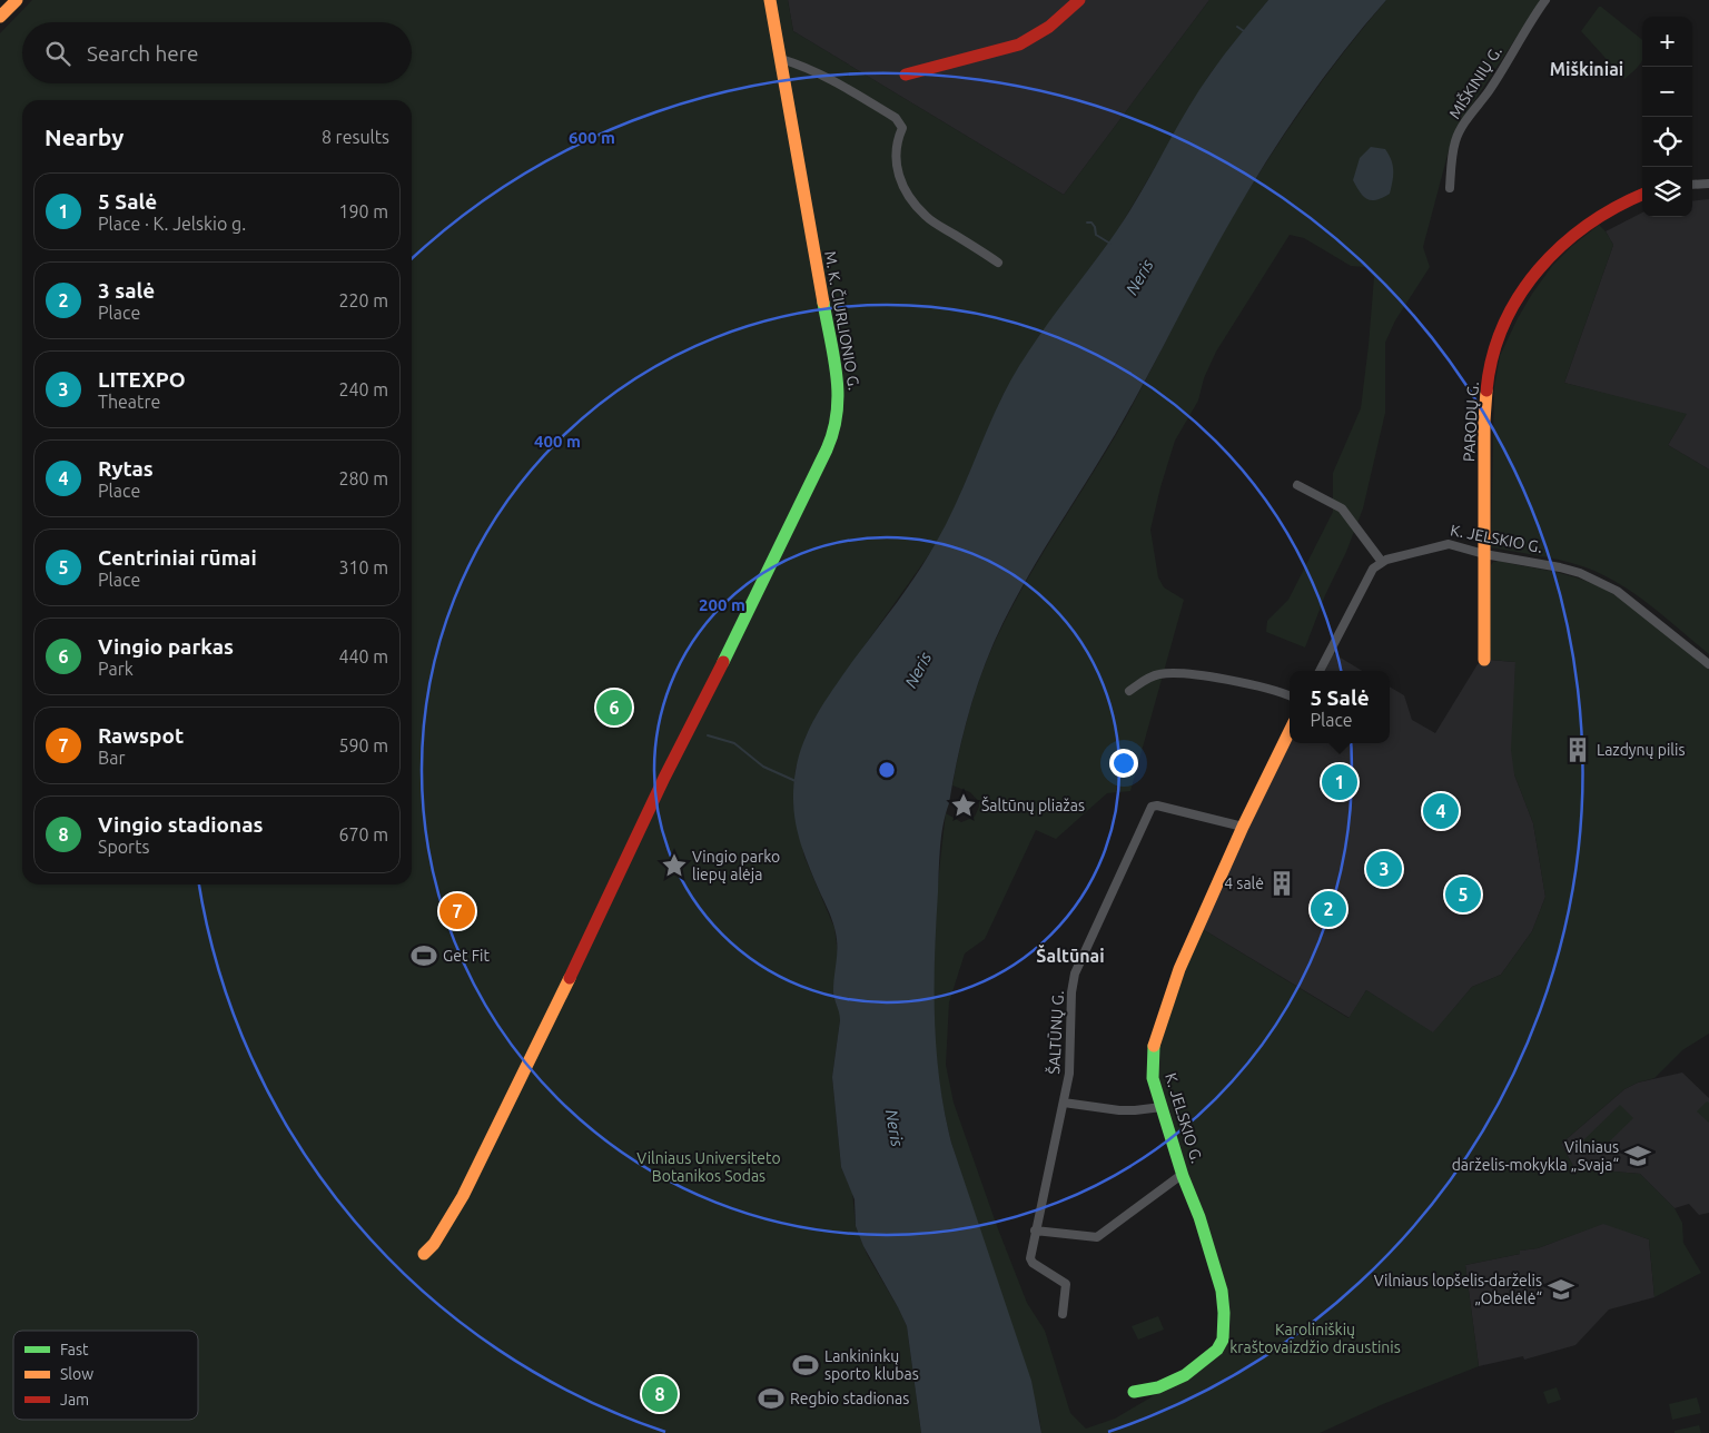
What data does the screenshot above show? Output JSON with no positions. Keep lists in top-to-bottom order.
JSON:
{
  "streets": {
    "main road": ["M. K. ČIURLIONIO G.", "PARODŲ G.", "K. JELSKIO G."],
    "street": ["MIŠKINIŲ G.", "ŠALTŪNŲ G."]
  },
  "crossings": [
    ["PARODŲ G.", "K. JELSKIO G."],
    ["K. JELSKIO G.", "ŠALTŪNŲ G."]
  ],
  "districts": ["Miškiniai", "Šaltūnai"],
  "water": ["Neris"],
  "parks": ["Vilniaus Universiteto Botanikos Sodas", "Karoliniškių kraštovaizdžio draustinis"],
  "places": {
    "building": ["Lazdynų pilis", "4 salė"],
    "place": ["Šaltūnų pliažas", "Vingio parko liepų alėja"],
    "sports": ["Get Fit", "Lankininkų sporto klubas", "Regbio stadionas"],
    "school or university": ["Vilniaus darželis-mokykla „Svaja“", "Vilniaus lopšelis-darželis „Obelėlė“"]
  },
  "legend": ["Fast", "Slow", "Jam"],
  "page": {
    "map_buttons": ["+", "−"],
    "search": "Search here",
    "heading": ["Nearby", "8 results"],
    "list": [
      {
        "mark": "1",
        "name": "5 Salė",
        "note": "Place · K. Jelskio g.",
        "value": "190 m"
      },
      {
        "mark": "2",
        "name": "3 salė",
        "note": "Place",
        "value": "220 m"
      },
      {
        "mark": "3",
        "name": "LITEXPO",
        "note": "Theatre",
        "value": "240 m"
      },
      {
        "mark": "4",
        "name": "Rytas",
        "note": "Place",
        "value": "280 m"
      },
      {
        "mark": "5",
        "name": "Centriniai rūmai",
        "note": "Place",
        "value": "310 m"
      },
      {
        "mark": "6",
        "name": "Vingio parkas",
        "note": "Park",
        "value": "440 m"
      },
      {
        "mark": "7",
        "name": "Rawspot",
        "note": "Bar",
        "value": "590 m"
      },
      {
        "mark": "8",
        "name": "Vingio stadionas",
        "note": "Sports",
        "value": "670 m"
      }
    ],
    "popup": ["5 Salė", "Place"],
    "pins": [
      "6",
      "1",
      "4",
      "3",
      "5",
      "2",
      "7",
      "8"
    ]
  },
  "rings": ["600 m", "400 m", "200 m"]
}
